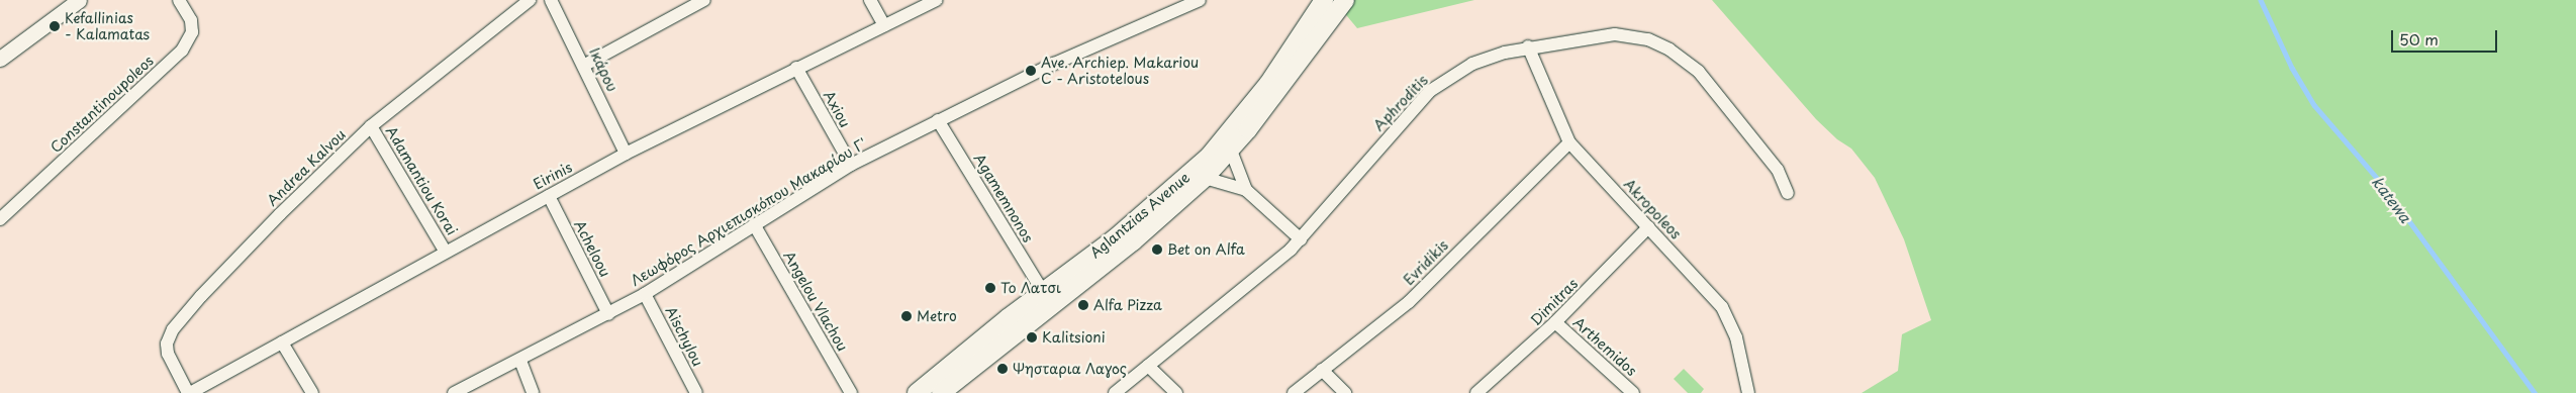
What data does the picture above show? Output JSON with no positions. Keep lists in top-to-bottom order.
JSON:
{
  "streets": {
    "main road": ["Aglantzias Avenue"],
    "street": [
      "Ικάρου",
      "Aphroditis",
      "Constantinoupoleos",
      "Axiou",
      "Andrea Kalvou",
      "Eirinis",
      "Adamantiou Korai",
      "Agamemnonos",
      "Akropoleos",
      "Λεωφόρος Αρχιεπισκόπου Μακαρίου Γ'",
      "Acheloou",
      "Evridikis",
      "Angelou Vlachou",
      "Dimitras",
      "Aischylou",
      "Arthemidos"
    ]
  },
  "crossings": [
    ["Ικάρου", "Eirinis"],
    ["Aphroditis", "Akropoleos"],
    ["Axiou", "Eirinis"],
    ["Axiou", "Λεωφόρος Αρχιεπισκόπου Μακαρίου Γ'"],
    ["Andrea Kalvou", "Eirinis"],
    ["Andrea Kalvou", "Adamantiou Korai"],
    ["Eirinis", "Adamantiou Korai"],
    ["Eirinis", "Acheloou"],
    ["Agamemnonos", "Λεωφόρος Αρχιεπισκόπου Μακαρίου Γ'"],
    ["Agamemnonos", "Aglantzias Avenue"],
    ["Akropoleos", "Evridikis"],
    ["Akropoleos", "Dimitras"],
    ["Λεωφόρος Αρχιεπισκόπου Μακαρίου Γ'", "Acheloou"],
    ["Λεωφόρος Αρχιεπισκόπου Μακαρίου Γ'", "Angelou Vlachou"],
    ["Λεωφόρος Αρχιεπισκόπου Μακαρίου Γ'", "Aischylou"],
    ["Dimitras", "Arthemidos"]
  ],
  "water": ["katewa"],
  "places": [
    "Kefallinias - Kalamatas",
    "Ave. Archiep. Makariou C - Aristotelous",
    "Bet on Alfa",
    "Το Λατσι",
    "Alfa Pizza",
    "Metro",
    "Kalitsioni",
    "Ψησταρια Λαγος"
  ],
  "scale_bar": "50 m"
}
